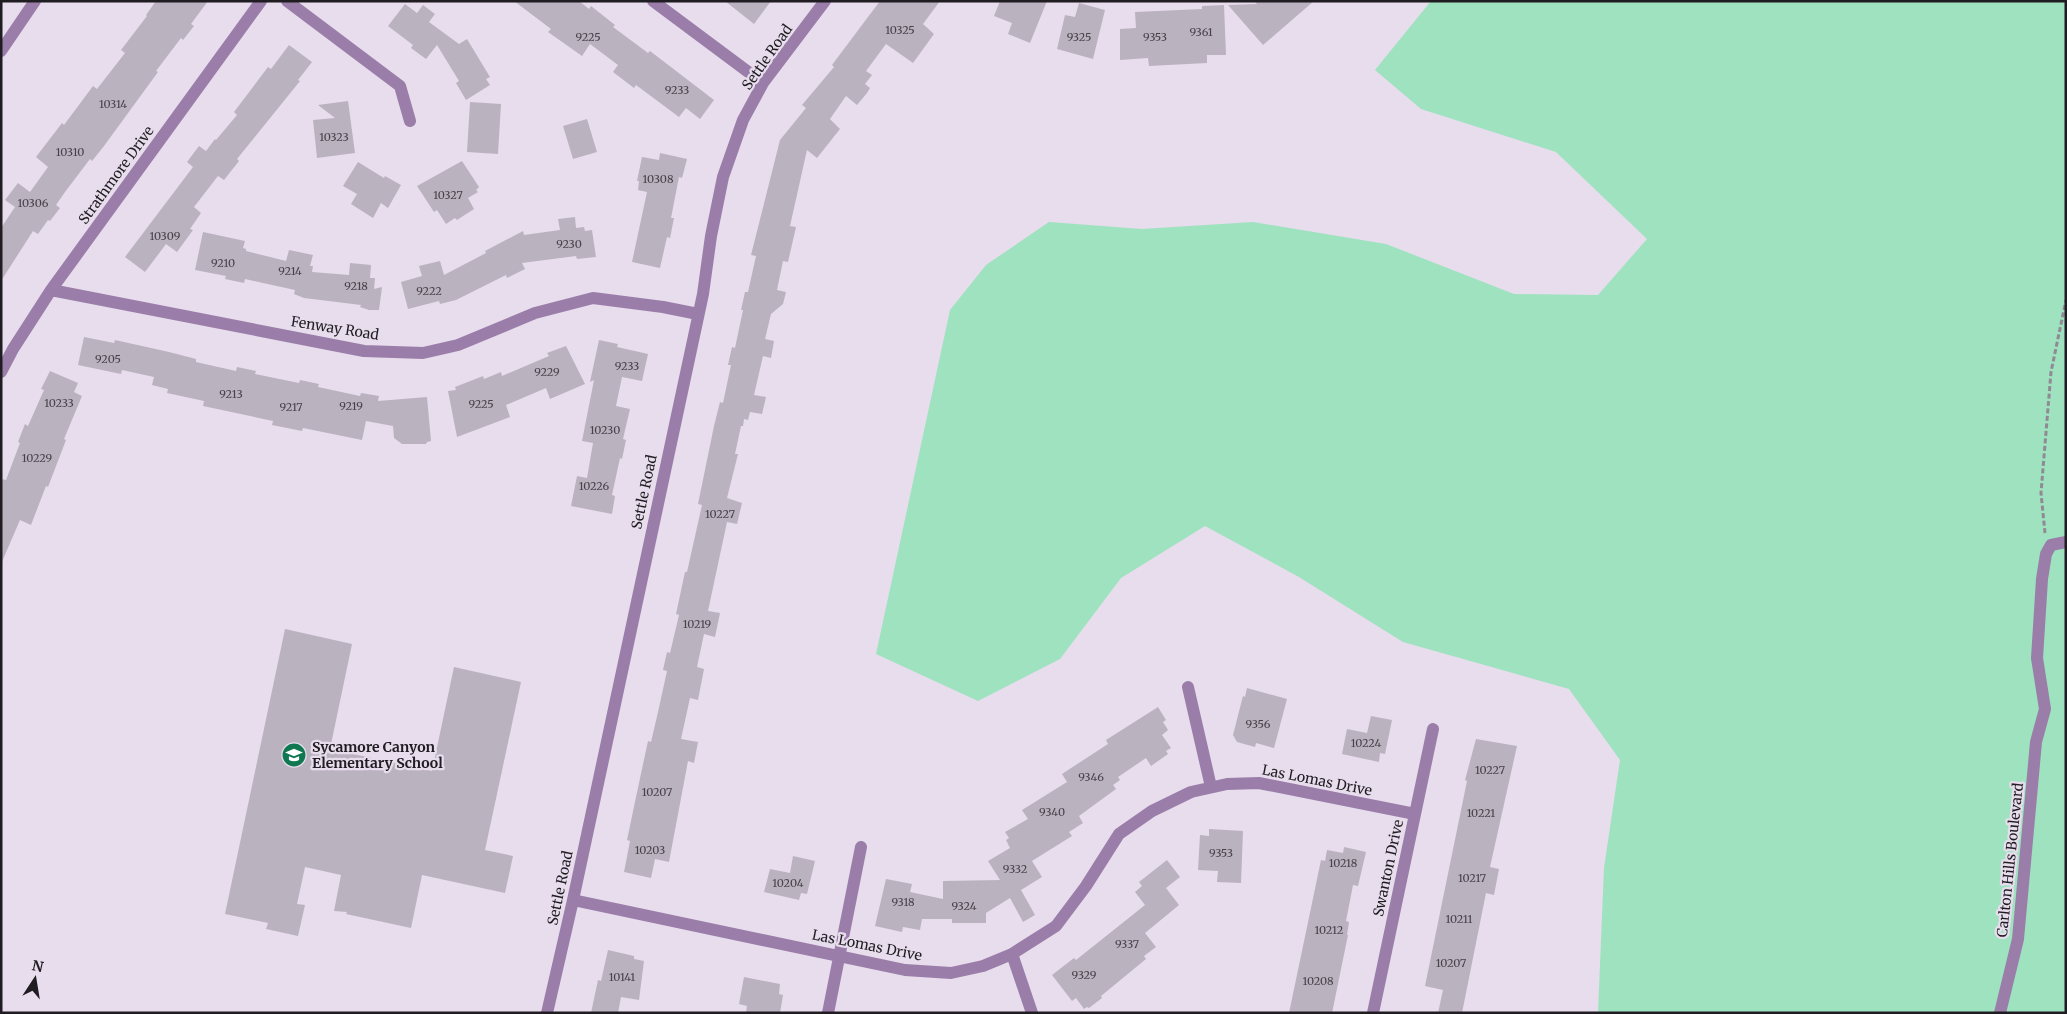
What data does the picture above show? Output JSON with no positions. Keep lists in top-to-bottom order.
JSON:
{
  "streets": {
    "street": [
      "Settle Road",
      "Strathmore Drive",
      "Fenway Road",
      "Las Lomas Drive",
      "Carlton Hills Boulevard",
      "Swanton Drive"
    ]
  },
  "crossings": [
    ["Settle Road", "Fenway Road"],
    ["Settle Road", "Las Lomas Drive"],
    ["Strathmore Drive", "Fenway Road"],
    ["Las Lomas Drive", "Swanton Drive"]
  ],
  "places": {
    "school or university": ["Sycamore Canyon Elementary School"]
  },
  "house_numbers": [
    "10325",
    "9361",
    "9225",
    "9325",
    "9353",
    "9233",
    "10314",
    "10323",
    "10310",
    "10308",
    "10327",
    "10306",
    "10309",
    "9230",
    "9210",
    "9214",
    "9218",
    "9222",
    "9205",
    "9233",
    "9229",
    "9213",
    "10233",
    "9225",
    "9219",
    "9217",
    "10230",
    "10229",
    "10226",
    "10227",
    "10219",
    "9356",
    "10224",
    "10227",
    "9346",
    "10207",
    "9340",
    "10221",
    "10203",
    "9353",
    "10218",
    "9332",
    "10217",
    "10204",
    "9318",
    "9324",
    "10211",
    "10212",
    "9337",
    "10207",
    "9329",
    "10141",
    "10208"
  ],
  "north": "top"
}
